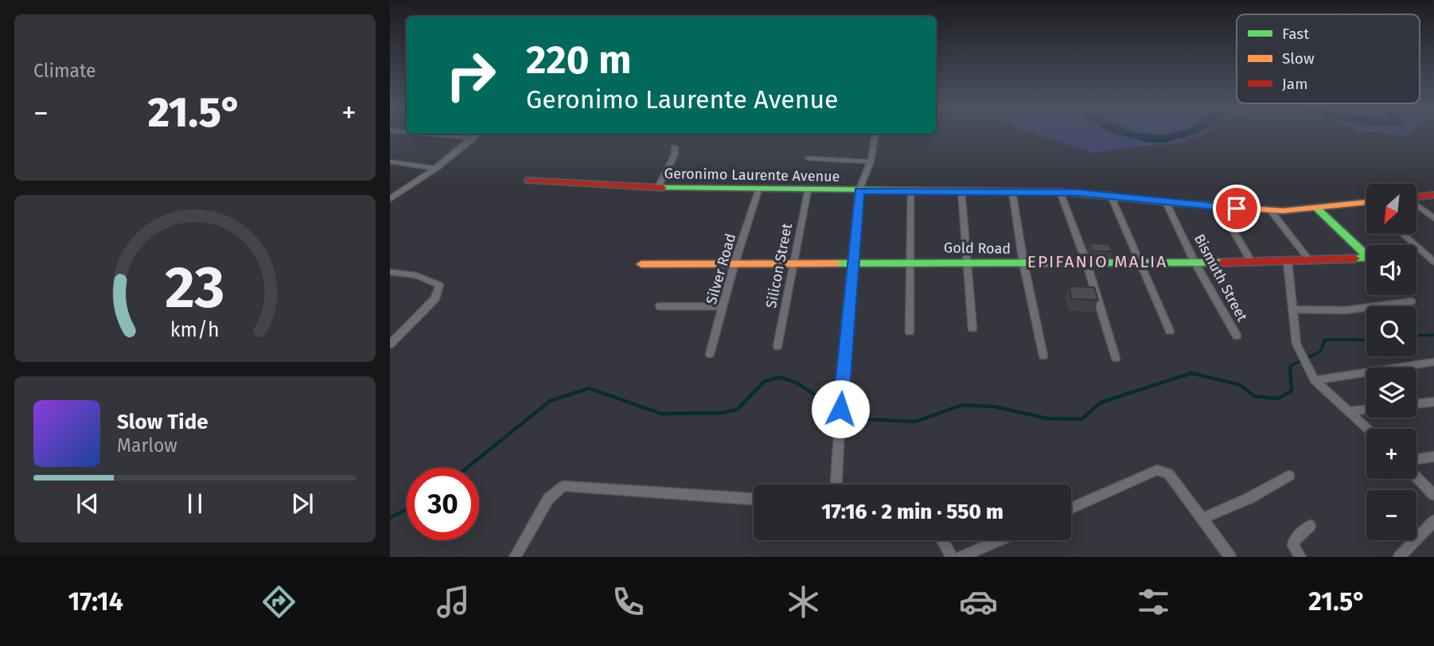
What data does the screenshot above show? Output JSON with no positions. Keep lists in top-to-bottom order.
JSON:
{
  "streets": {
    "street": [
      "Geronimo Laurente Avenue",
      "Gold Road",
      "Silicon Street",
      "Silver Road",
      "Bismuth Street"
    ]
  },
  "crossings": [
    ["Geronimo Laurente Avenue", "Silicon Street"],
    ["Geronimo Laurente Avenue", "Silver Road"],
    ["Geronimo Laurente Avenue", "Bismuth Street"],
    ["Gold Road", "Silicon Street"],
    ["Gold Road", "Silver Road"],
    ["Gold Road", "Bismuth Street"]
  ],
  "districts": ["EPIFANIO MALIA"],
  "legend": ["Fast", "Slow", "Jam"],
  "north": "bottom left",
  "page": {
    "tile": "Climate",
    "turn": ["220 m", "Geronimo Laurente Avenue"],
    "heat": ["−", "21.5°", "+"],
    "map_buttons": ["+", "−"],
    "song": ["Slow Tide", "Marlow"],
    "limit": "30",
    "trip": "17:16 · 2 min · 550 m",
    "tabs": ["17:14", "21.5°"],
    "gauge": ["23", "km/h"]
  }
}
